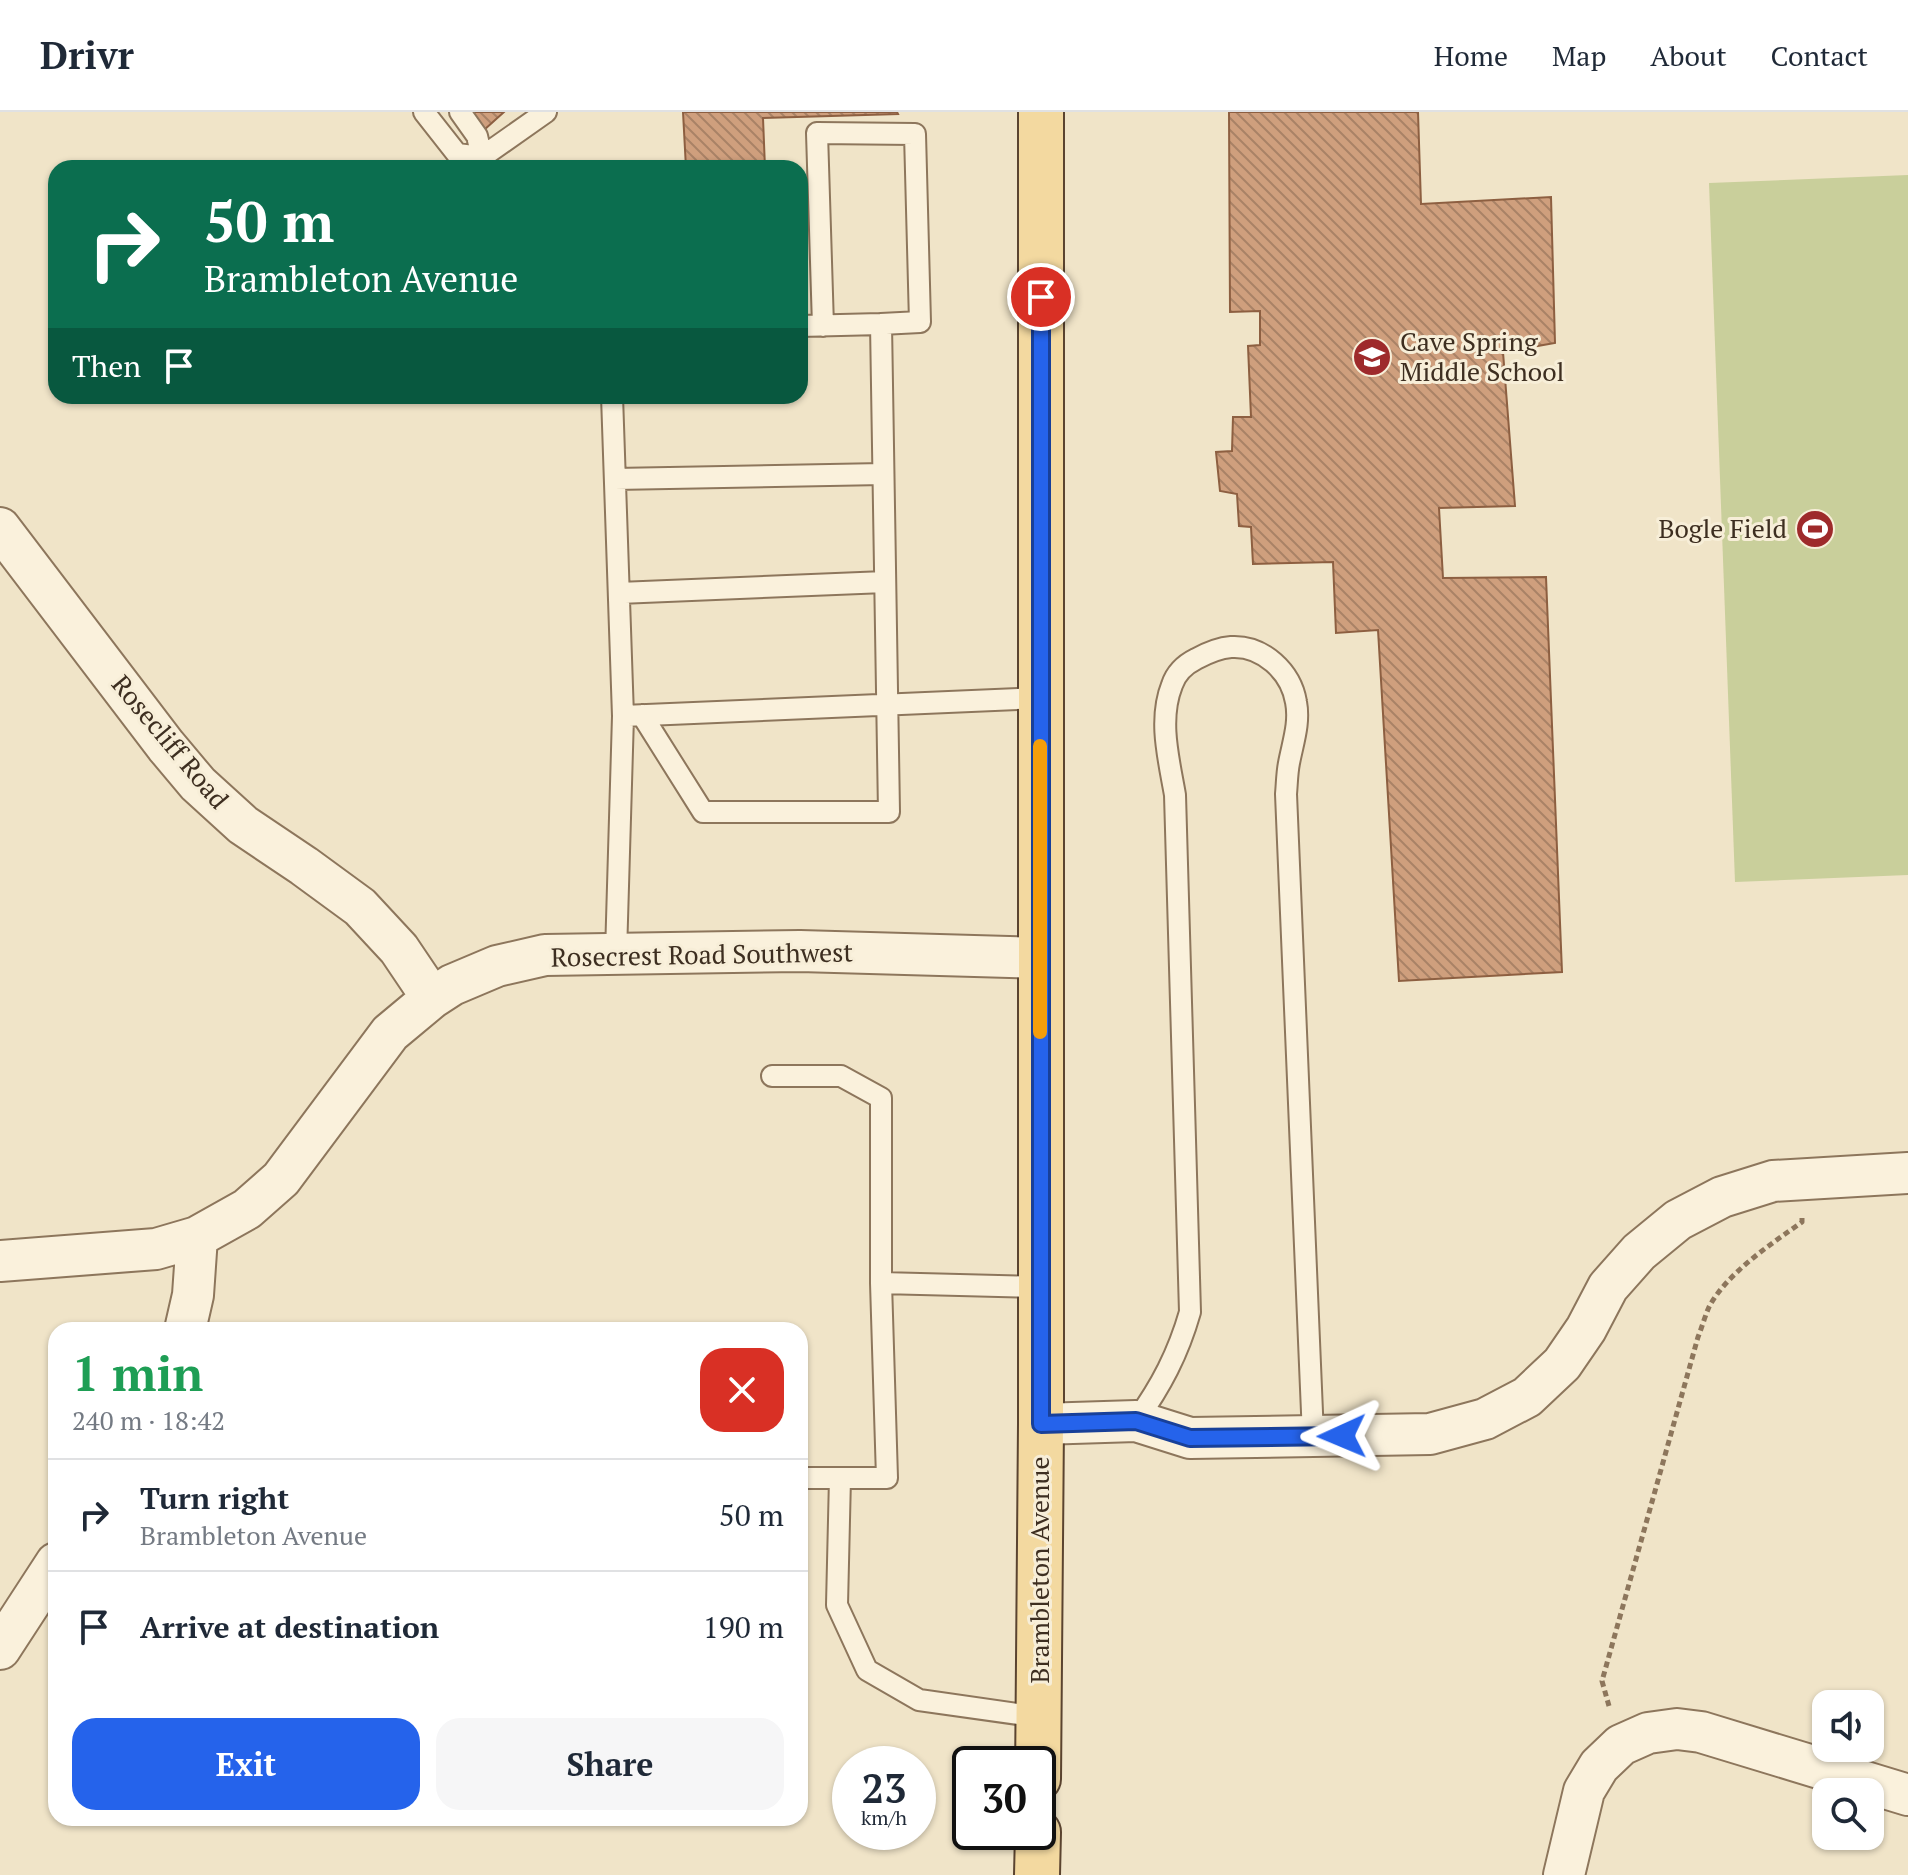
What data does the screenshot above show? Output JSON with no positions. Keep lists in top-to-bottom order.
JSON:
{
  "streets": {
    "main road": ["Brambleton Avenue"],
    "street": ["Rosecliff Road", "Rosecrest Road Southwest"]
  },
  "crossings": [
    ["Rosecliff Road", "Rosecrest Road Southwest"],
    ["Rosecrest Road Southwest", "Brambleton Avenue"]
  ],
  "places": {
    "school or university": ["Cave Spring Middle School"],
    "sports": ["Bogle Field"]
  },
  "page": {
    "header": "Drivr",
    "nav": [
      "Home",
      "Map",
      "About",
      "Contact"
    ],
    "turn": ["50 m", "Brambleton Avenue"],
    "then": "Then",
    "heading": ["1 min", "240 m · 18:42"],
    "list": [
      {
        "name": "Turn right",
        "note": "Brambleton Avenue",
        "value": "50 m"
      },
      {
        "name": "Arrive at destination",
        "value": "190 m"
      }
    ],
    "buttons": ["Exit", "Share"],
    "speed": "23 km/h",
    "limit": "30"
  }
}
